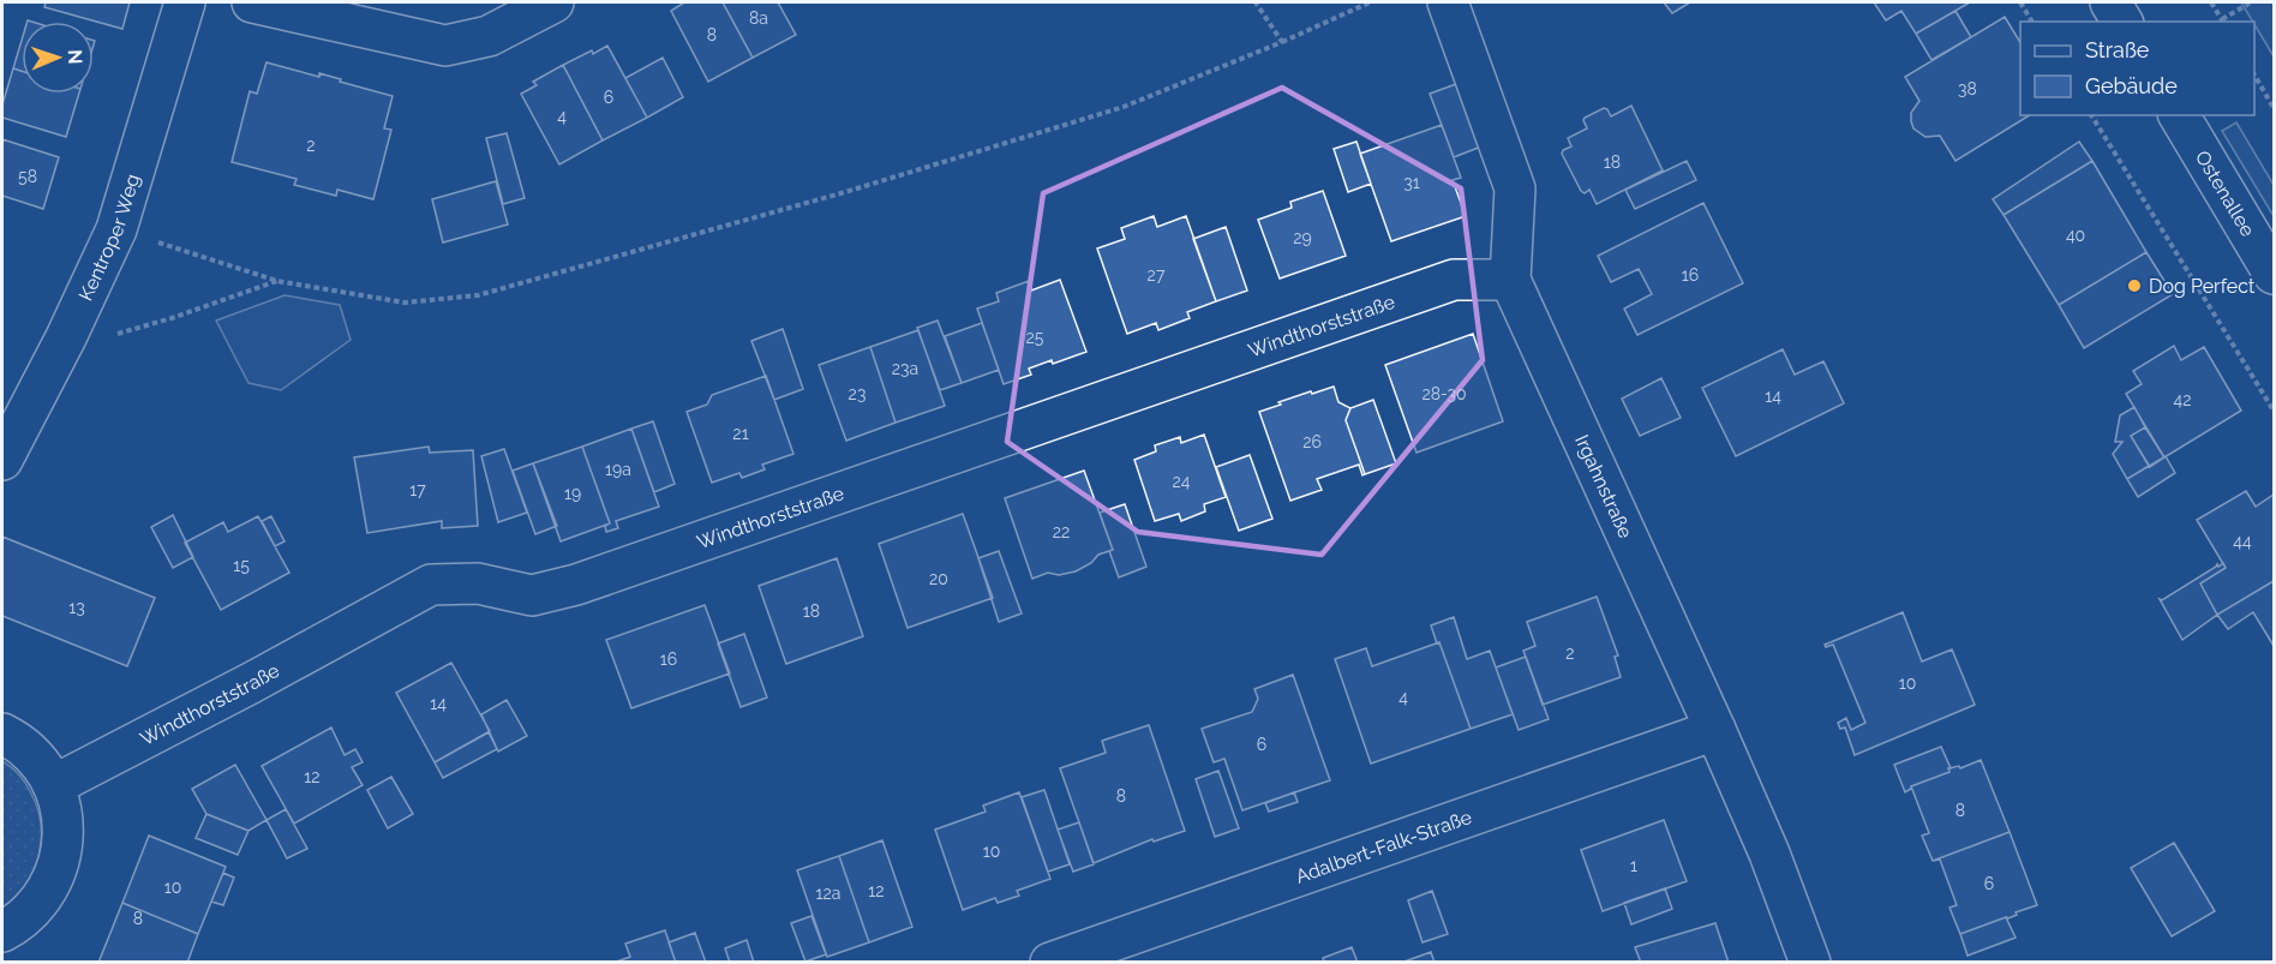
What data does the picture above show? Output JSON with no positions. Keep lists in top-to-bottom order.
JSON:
{
  "streets": {
    "street": [
      "Ostenallee",
      "Kentroper Weg",
      "Windthorststraße",
      "Irgahnstraße",
      "Adalbert-Falk-Straße"
    ]
  },
  "crossings": [
    ["Windthorststraße", "Irgahnstraße"],
    ["Irgahnstraße", "Adalbert-Falk-Straße"]
  ],
  "places": ["Dog Perfect"],
  "house_numbers": [
    "8a",
    "8",
    "38",
    "6",
    "4",
    "2",
    "18",
    "58",
    "31",
    "40",
    "29",
    "27",
    "16",
    "25",
    "23a",
    "23",
    "28-30",
    "14",
    "42",
    "21",
    "26",
    "19a",
    "24",
    "17",
    "19",
    "22",
    "44",
    "15",
    "20",
    "13",
    "18",
    "2",
    "16",
    "10",
    "4",
    "14",
    "6",
    "12",
    "8",
    "8",
    "10",
    "1",
    "6",
    "10",
    "12",
    "12a",
    "8"
  ],
  "legend": ["Straße", "Gebäude"],
  "north": "right"
}
